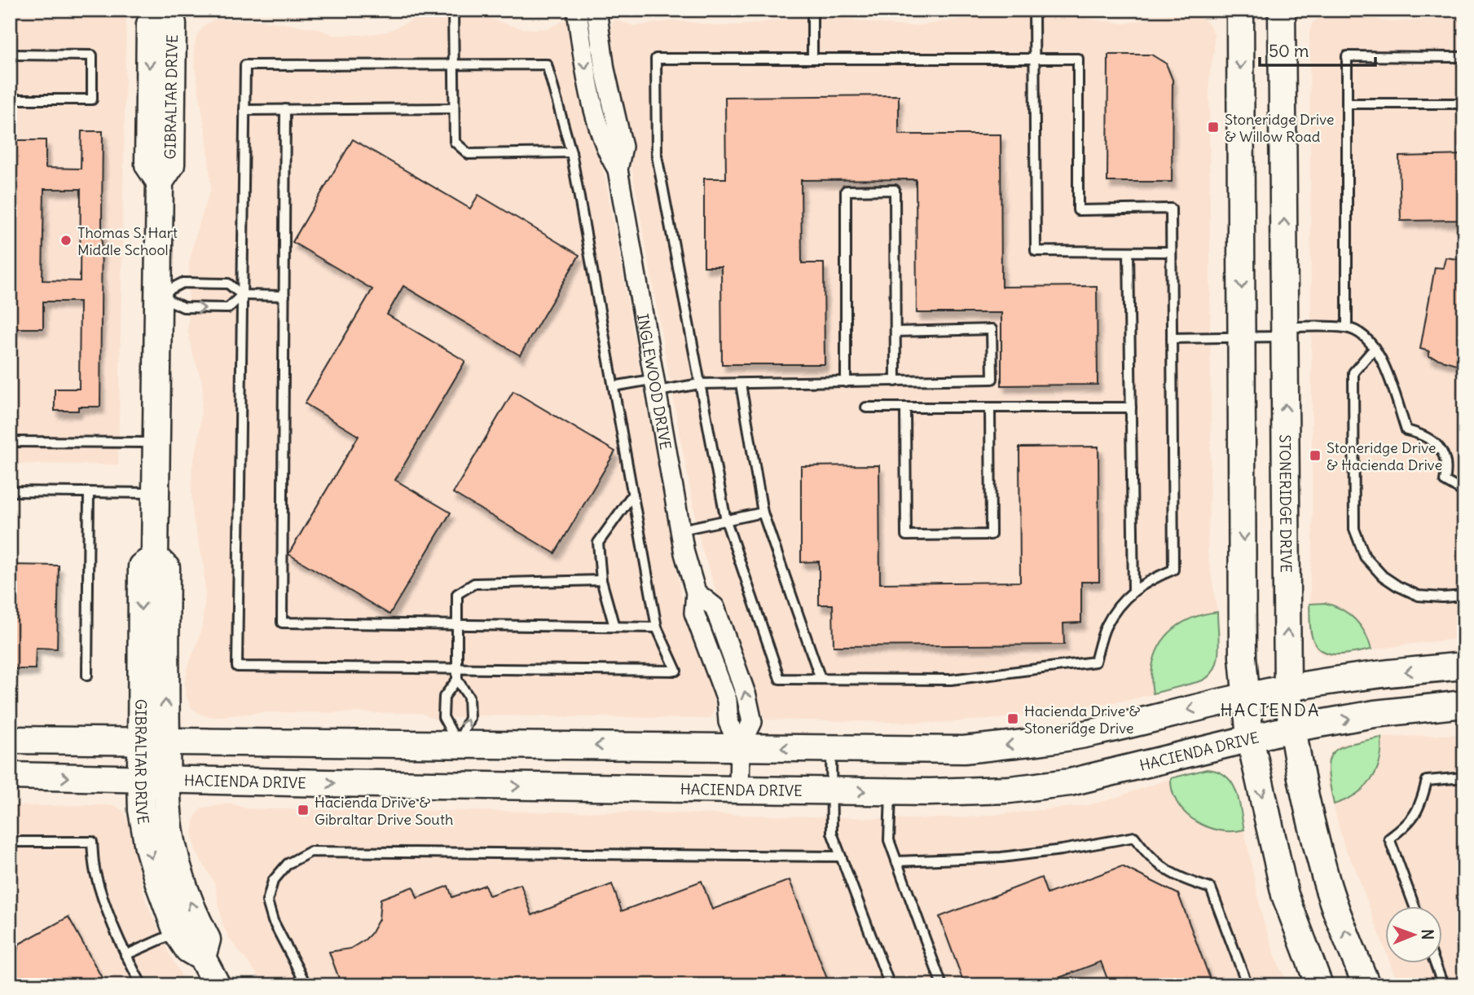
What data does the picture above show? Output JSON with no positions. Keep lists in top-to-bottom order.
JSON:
{
  "streets": {
    "main road": ["GIBRALTAR DRIVE", "STONERIDGE DRIVE", "HACIENDA DRIVE"],
    "street": ["INGLEWOOD DRIVE"]
  },
  "crossings": [
    ["GIBRALTAR DRIVE", "HACIENDA DRIVE"],
    ["INGLEWOOD DRIVE", "HACIENDA DRIVE"],
    ["STONERIDGE DRIVE", "HACIENDA DRIVE"]
  ],
  "districts": ["HACIENDA"],
  "places": {
    "transit": [
      "Stoneridge Drive & Willow Road",
      "Stoneridge Drive & Hacienda Drive",
      "Hacienda Drive & Stoneridge Drive",
      "Hacienda Drive & Gibraltar Drive South"
    ],
    "other": ["Thomas S. Hart Middle School"]
  },
  "scale_bar": "50 m",
  "north": "right"
}
